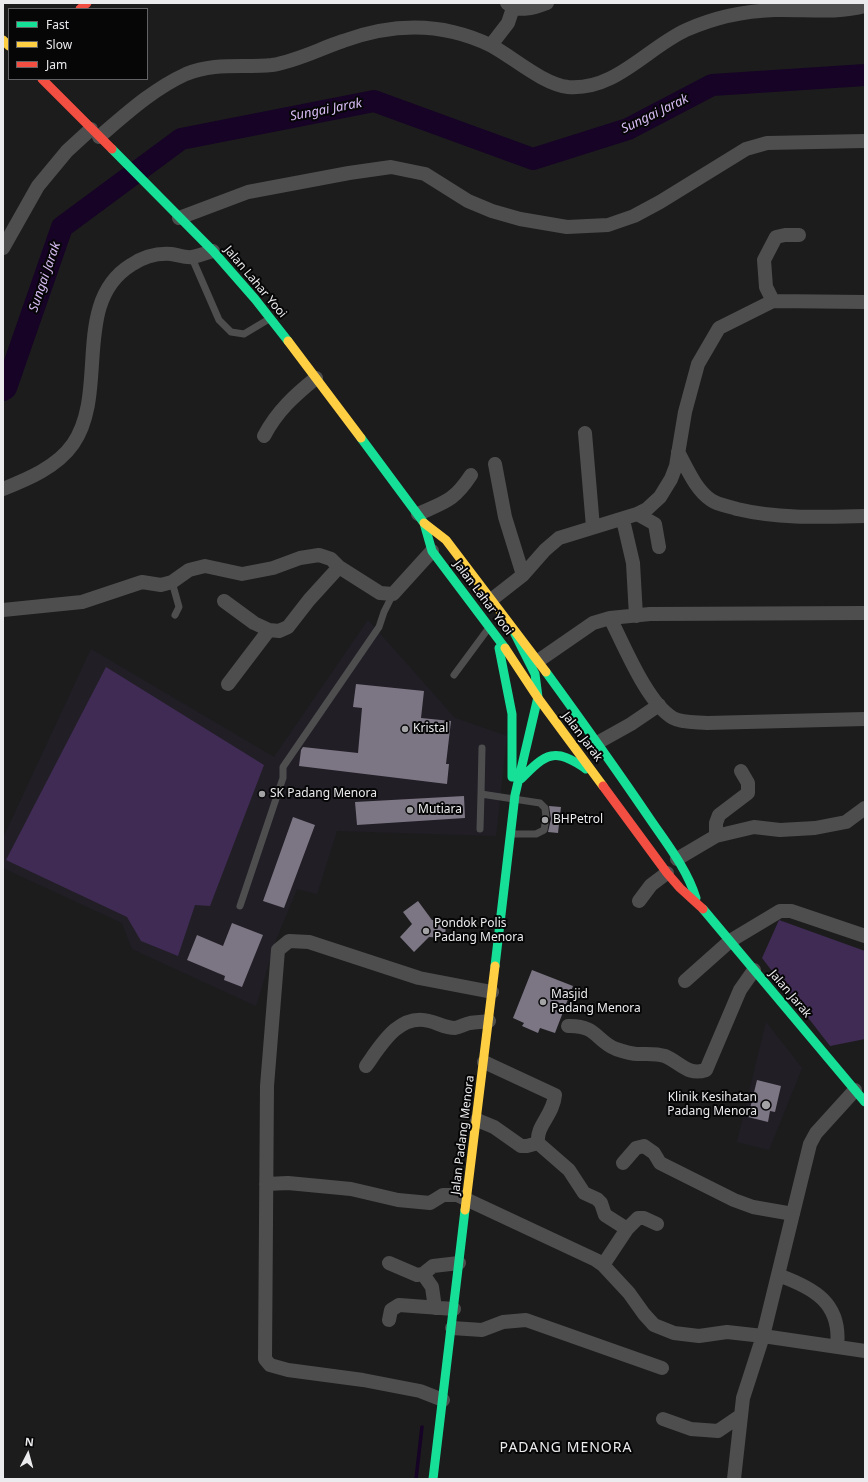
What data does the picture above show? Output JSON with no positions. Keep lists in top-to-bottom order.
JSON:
{
  "streets": {
    "main road": ["Jalan Lahar Yooi", "Jalan Jarak", "Jalan Padang Menora"]
  },
  "crossings": [
    ["Jalan Lahar Yooi", "Jalan Jarak"],
    ["Jalan Lahar Yooi", "Jalan Padang Menora"],
    ["Jalan Jarak", "Jalan Padang Menora"]
  ],
  "districts": ["PADANG MENORA"],
  "water": ["Sungai Jarak"],
  "places": [
    "Kristal",
    "SK Padang Menora",
    "Mutiara",
    "BHPetrol",
    "Pondok Polis Padang Menora",
    "Masjid Padang Menora",
    "Klinik Kesihatan Padang Menora"
  ],
  "legend": ["Fast", "Slow", "Jam"],
  "north": "top"
}
